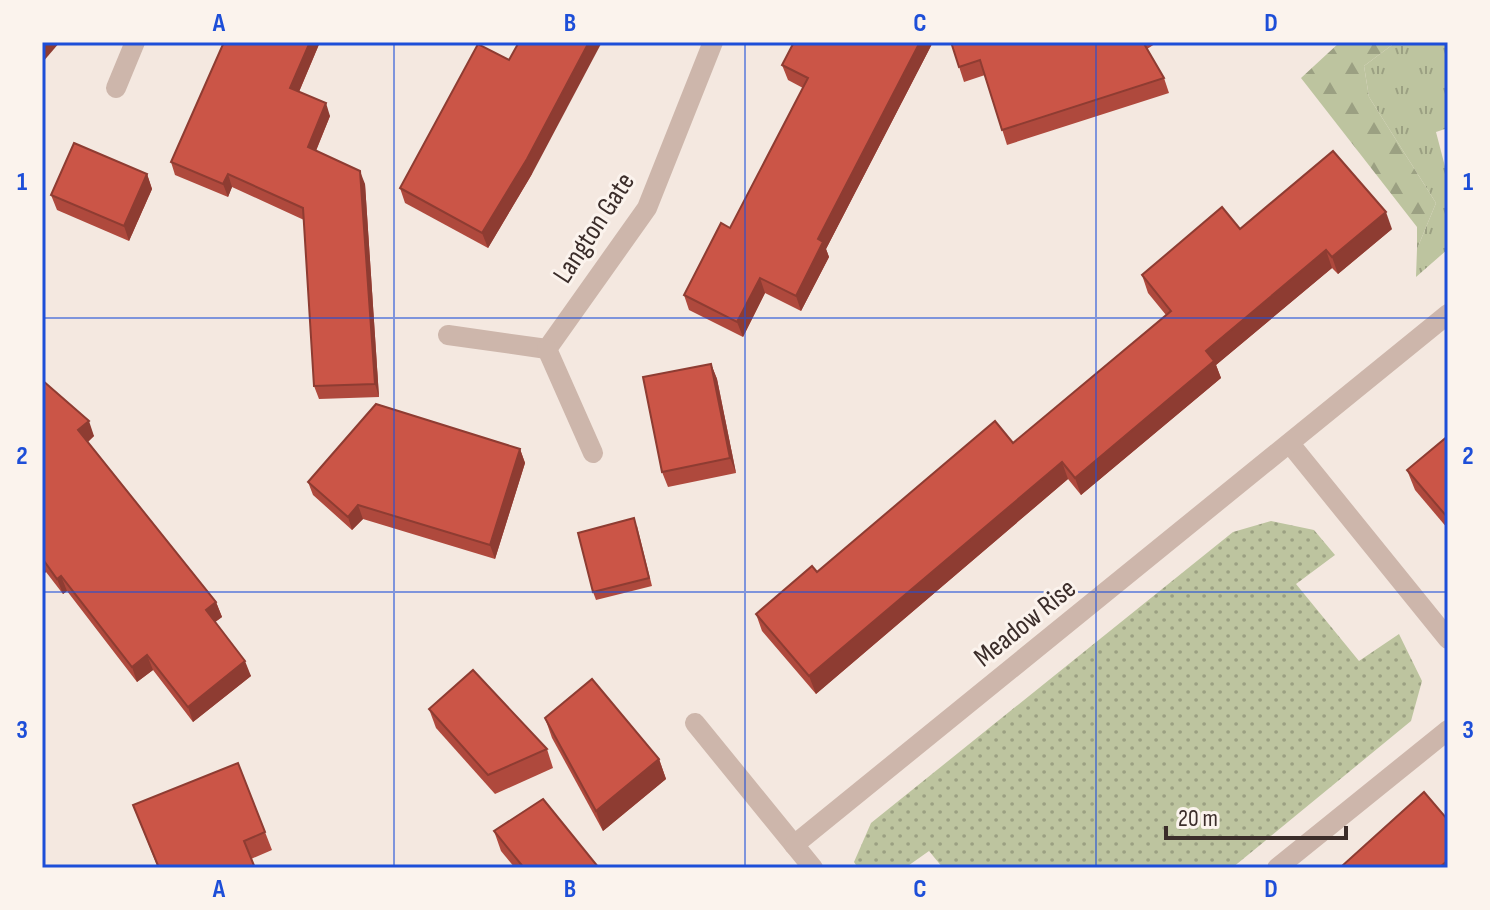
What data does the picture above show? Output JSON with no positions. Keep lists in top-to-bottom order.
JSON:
{
  "streets": {
    "street": ["Langton Gate", "Meadow Rise"]
  },
  "scale_bar": "20 m",
  "grid": {
    "columns": [
      "A",
      "B",
      "C",
      "D"
    ],
    "rows": ["1", "2", "3"]
  }
}
